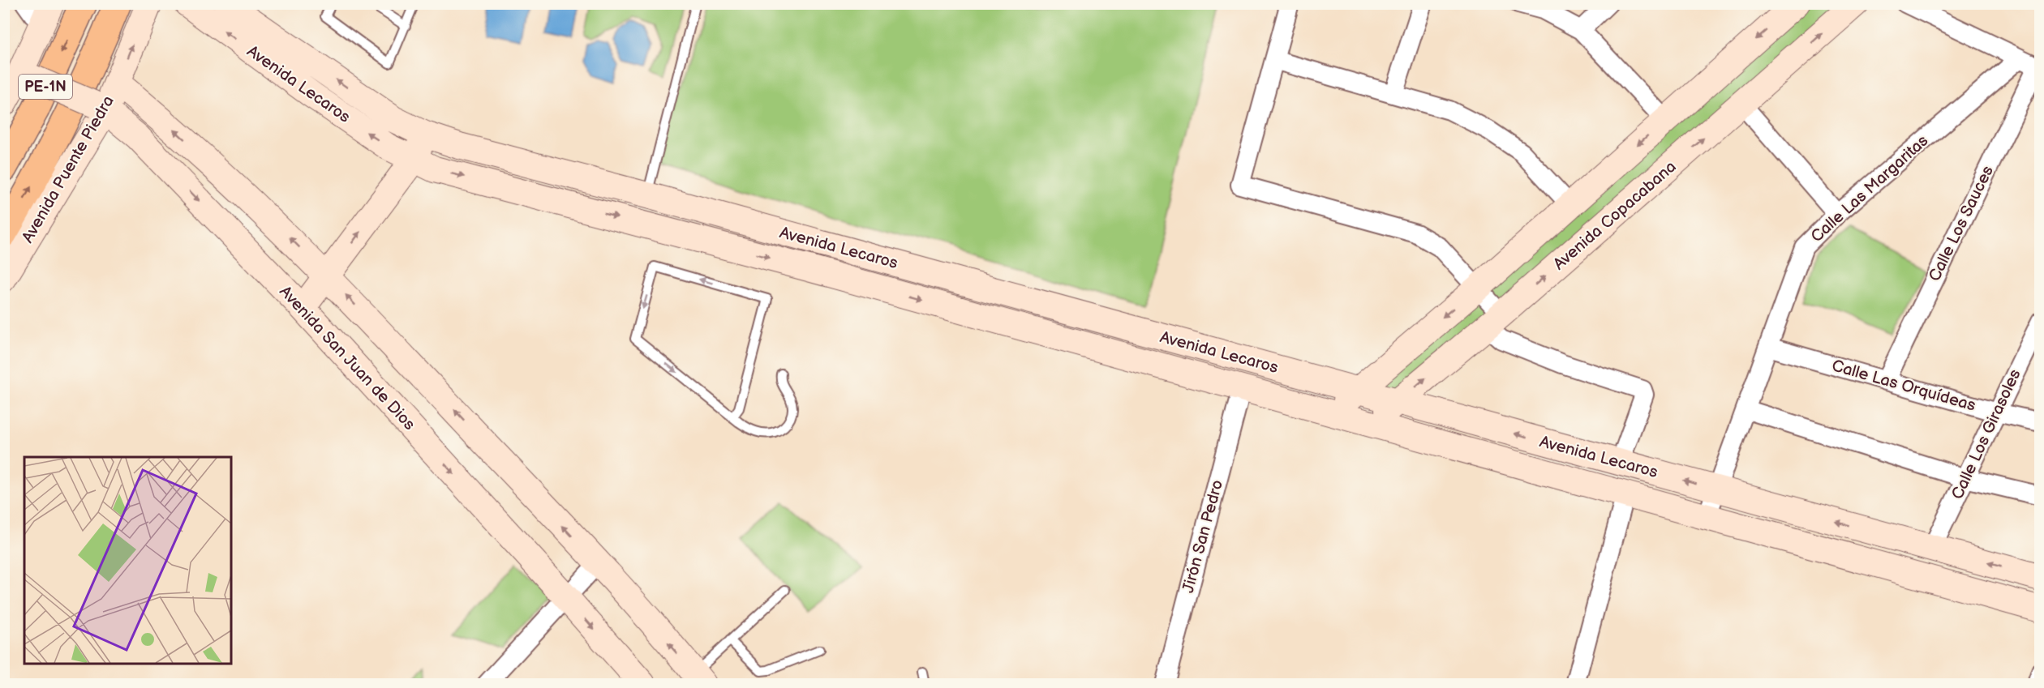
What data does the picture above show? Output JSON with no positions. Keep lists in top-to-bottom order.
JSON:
{
  "streets": {
    "highway": ["PE-1N"],
    "main road": [
      "Avenida Lecaros",
      "Avenida Puente Piedra",
      "Avenida Copacabana",
      "Avenida San Juan de Dios"
    ],
    "street": [
      "Calle Las Margaritas",
      "Calle Los Sauces",
      "Calle Las Orquídeas",
      "Calle Los Girasoles",
      "Jirón San Pedro"
    ]
  },
  "crossings": [
    ["Avenida Lecaros", "Calle Las Margaritas"],
    ["Avenida Lecaros", "Avenida Copacabana"],
    ["Avenida Lecaros", "Calle Los Girasoles"],
    ["Avenida Lecaros", "Jirón San Pedro"],
    ["Avenida Puente Piedra", "Avenida San Juan de Dios"],
    ["Calle Las Margaritas", "Calle Las Orquídeas"],
    ["Calle Los Sauces", "Calle Las Orquídeas"],
    ["Calle Las Orquídeas", "Calle Los Girasoles"]
  ]
}
